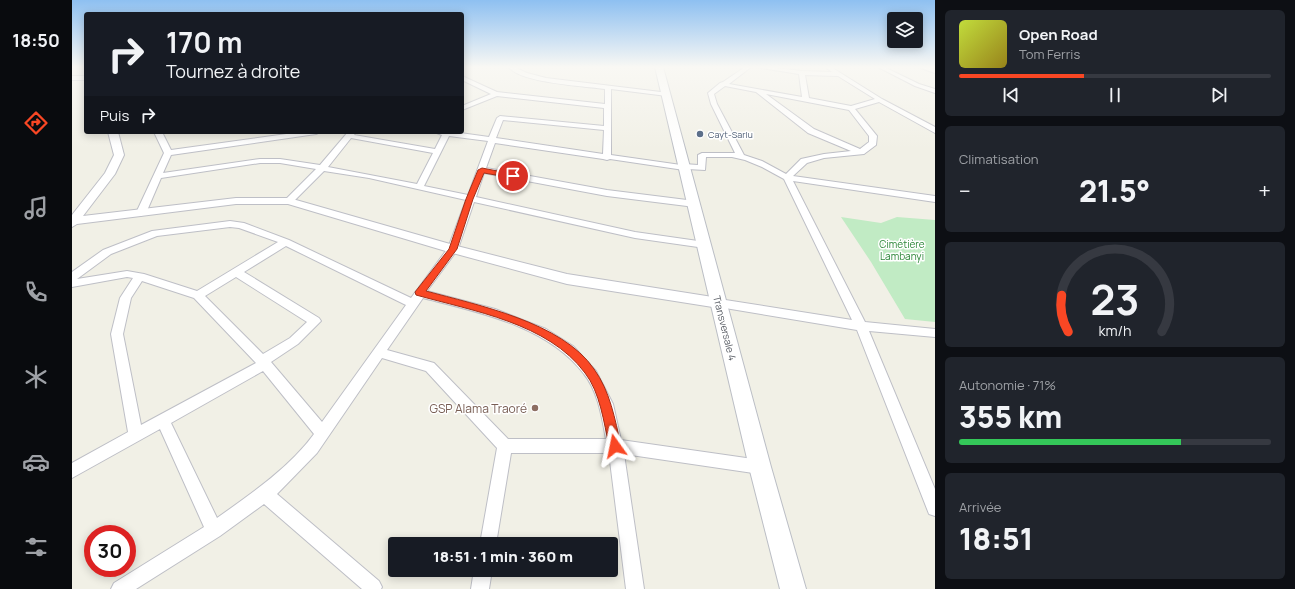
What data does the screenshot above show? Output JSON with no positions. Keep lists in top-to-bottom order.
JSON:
{
  "streets": {
    "main road": ["Transversale 4"]
  },
  "parks": ["Cimétière Lambanyi"],
  "places": ["Cayt-Sarlu", "GSP Alama Traoré"],
  "page": {
    "tabs": "18:50",
    "turn": ["170 m", "Tournez à droite"],
    "song": ["Open Road", "Tom Ferris"],
    "then": "Puis",
    "tile": [
      "Climatisation",
      ["Autonomie · 71%", "355 km"],
      ["Arrivée", "18:51"]
    ],
    "heat": ["−", "21.5°", "+"],
    "limit": "30",
    "trip": "18:51 · 1 min · 360 m",
    "gauge": ["23", "km/h"]
  }
}
